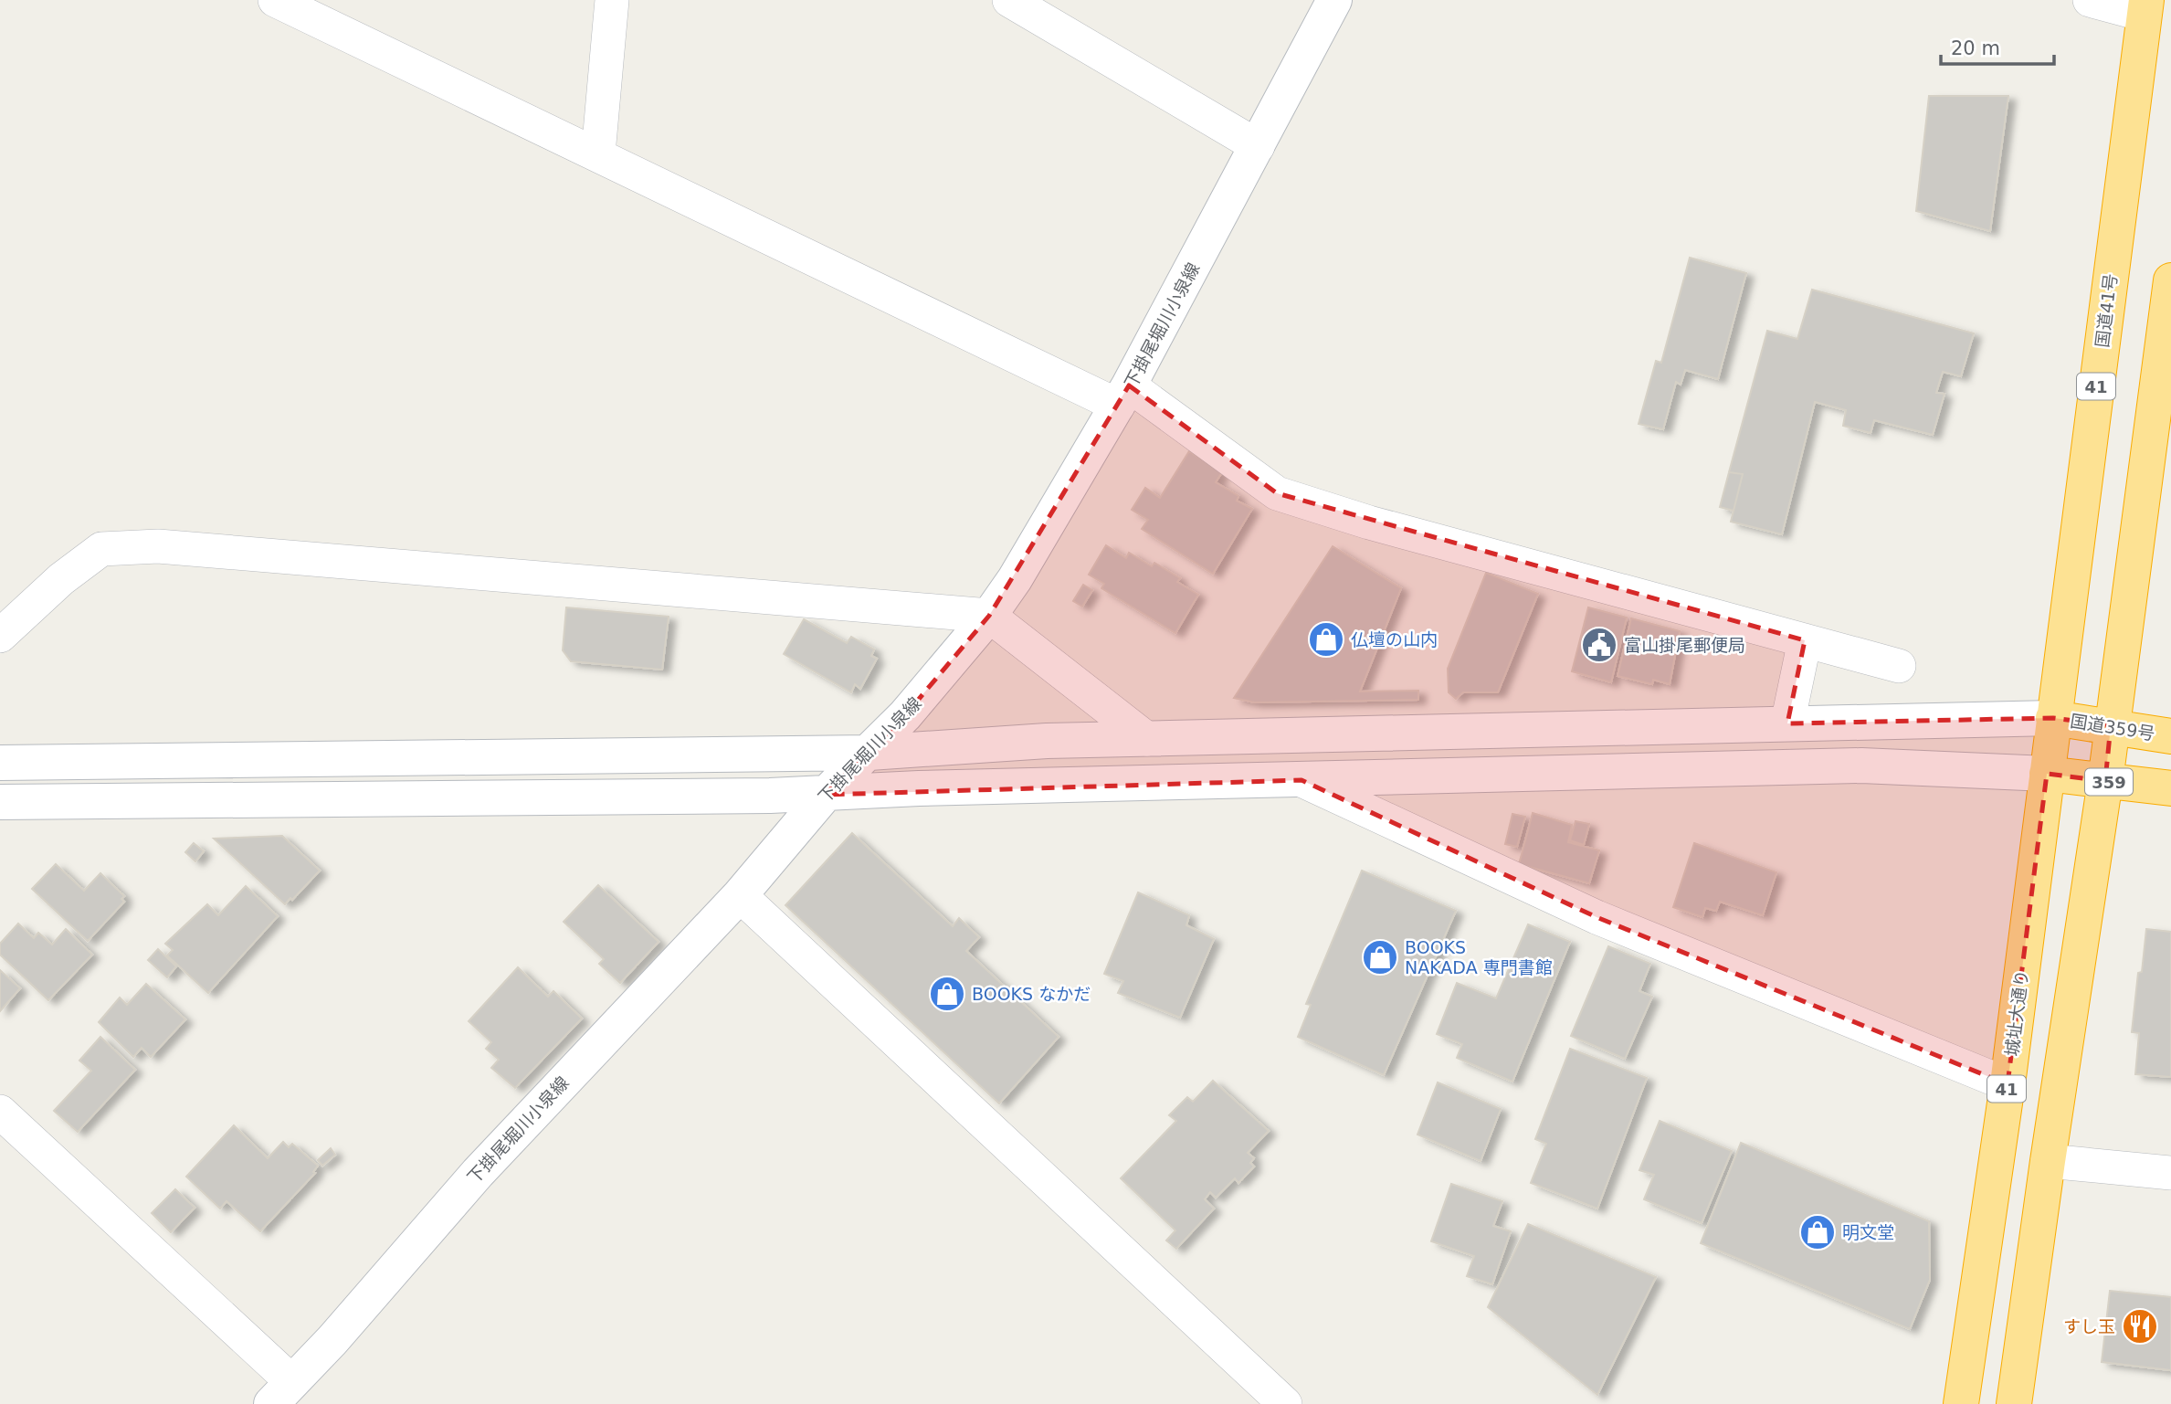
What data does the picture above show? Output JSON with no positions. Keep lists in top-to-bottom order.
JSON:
{
  "streets": {
    "highway": [
      "国道41号",
      "41",
      "国道359号",
      "359",
      "城址大通り"
    ],
    "street": ["下掛尾堀川小泉線"]
  },
  "crossings": [
    ["国道41号", "国道359号"],
    ["国道41号", "359"],
    ["国道41号", "城址大通り"],
    ["359", "城址大通り"]
  ],
  "places": {
    "shop": [
      "仏壇の山内",
      "BOOKS NAKADA 専門書館",
      "BOOKS なかだ",
      "明文堂"
    ],
    "public building": ["富山掛尾郵便局"],
    "restaurant": ["すし玉"]
  },
  "scale_bar": "20 m"
}
